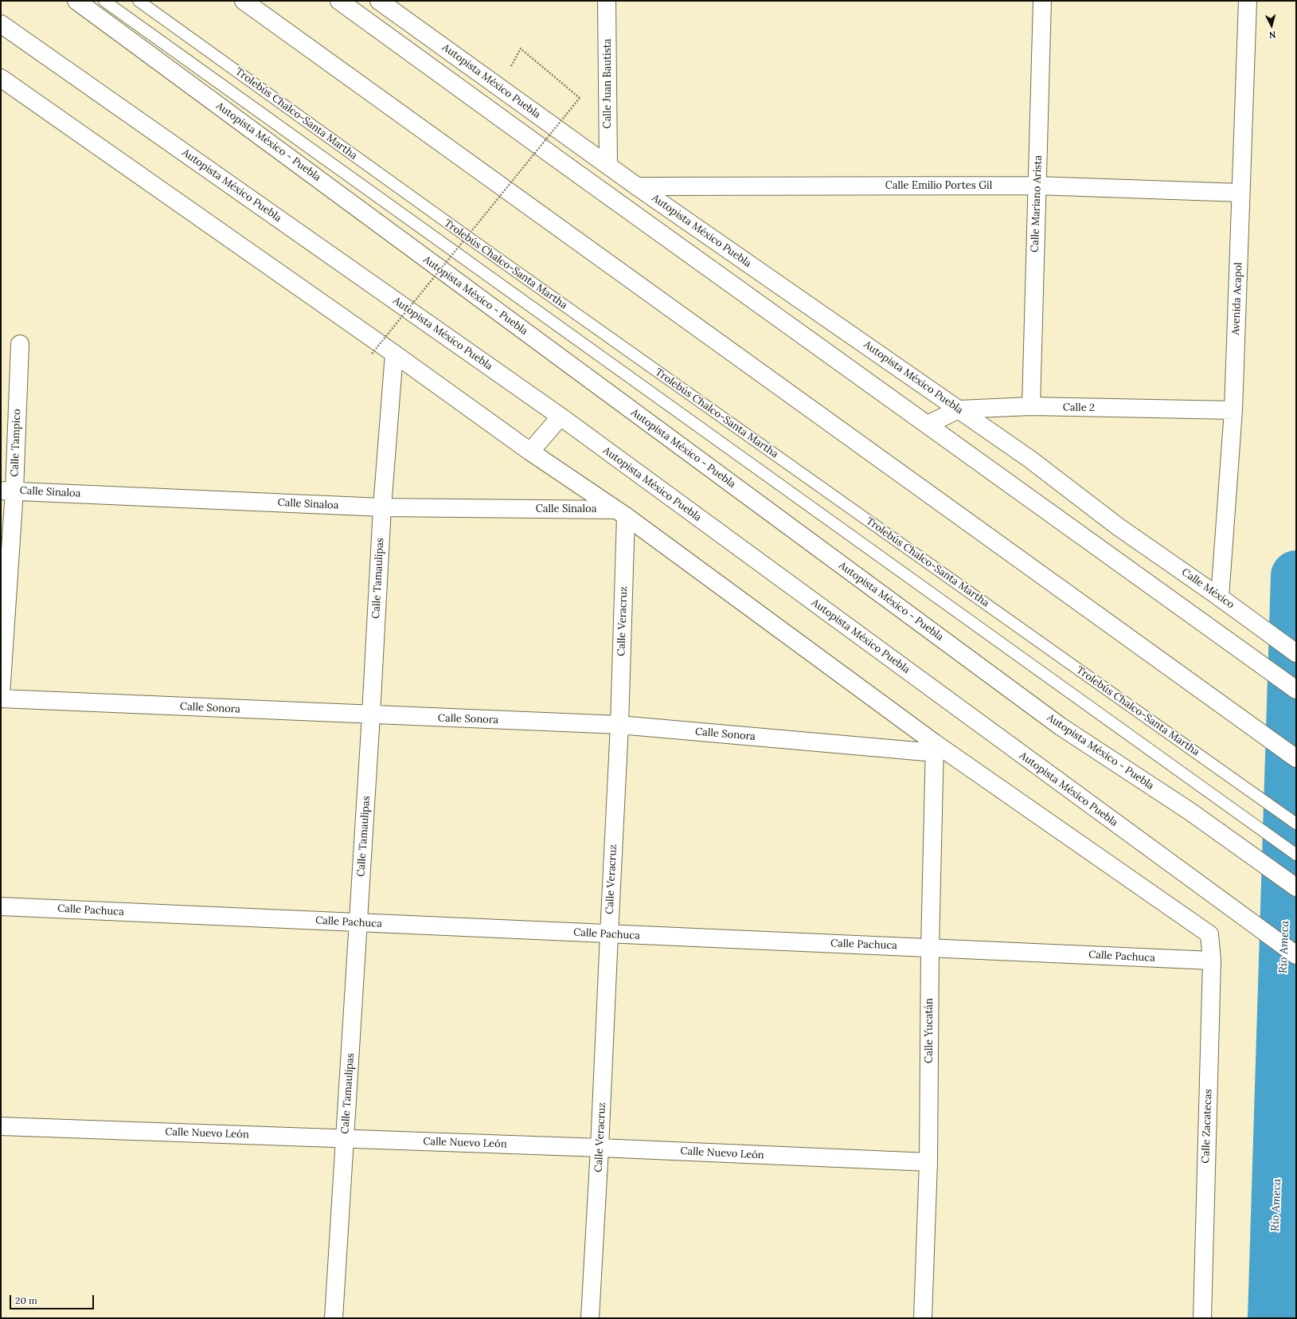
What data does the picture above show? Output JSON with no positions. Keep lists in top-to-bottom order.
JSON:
{
  "streets": {
    "main road": [
      "Autopista México Puebla",
      "Calle Juan Bautista",
      "Autopista México - Puebla",
      "Calle Emilio Portes Gil",
      "Calle Mariano Arista",
      "Avenida Acapol",
      "Calle 2",
      "Calle Tampico",
      "Calle Sinaloa",
      "Calle Tamaulipas",
      "Calle México",
      "Calle Veracruz",
      "Calle Sonora",
      "Calle Pachuca",
      "Calle Yucatán",
      "Calle Zacatecas",
      "Calle Nuevo León"
    ],
    "lane": ["Trolebús Chalco-Santa Martha"]
  },
  "crossings": [
    ["Autopista México Puebla", "Calle Juan Bautista"],
    ["Autopista México Puebla", "Calle Emilio Portes Gil"],
    ["Autopista México Puebla", "Calle 2"],
    ["Autopista México Puebla", "Calle México"],
    ["Calle Emilio Portes Gil", "Calle Mariano Arista"],
    ["Calle Emilio Portes Gil", "Avenida Acapol"],
    ["Calle Mariano Arista", "Calle 2"],
    ["Avenida Acapol", "Calle 2"],
    ["Avenida Acapol", "Calle México"],
    ["Calle Tampico", "Calle Sinaloa"],
    ["Calle Sinaloa", "Calle Tamaulipas"],
    ["Calle Sinaloa", "Calle Veracruz"],
    ["Calle Tamaulipas", "Calle Sonora"],
    ["Calle Tamaulipas", "Calle Pachuca"],
    ["Calle Tamaulipas", "Calle Nuevo León"],
    ["Calle Veracruz", "Calle Sonora"],
    ["Calle Veracruz", "Calle Pachuca"],
    ["Calle Veracruz", "Calle Nuevo León"],
    ["Calle Sonora", "Calle Yucatán"],
    ["Calle Sonora", "Calle Zacatecas"],
    ["Calle Pachuca", "Calle Yucatán"],
    ["Calle Pachuca", "Calle Zacatecas"],
    ["Calle Yucatán", "Calle Zacatecas"],
    ["Calle Yucatán", "Calle Nuevo León"]
  ],
  "water": ["Río Ameca"],
  "scale_bar": "20 m",
  "north": "bottom"
}
